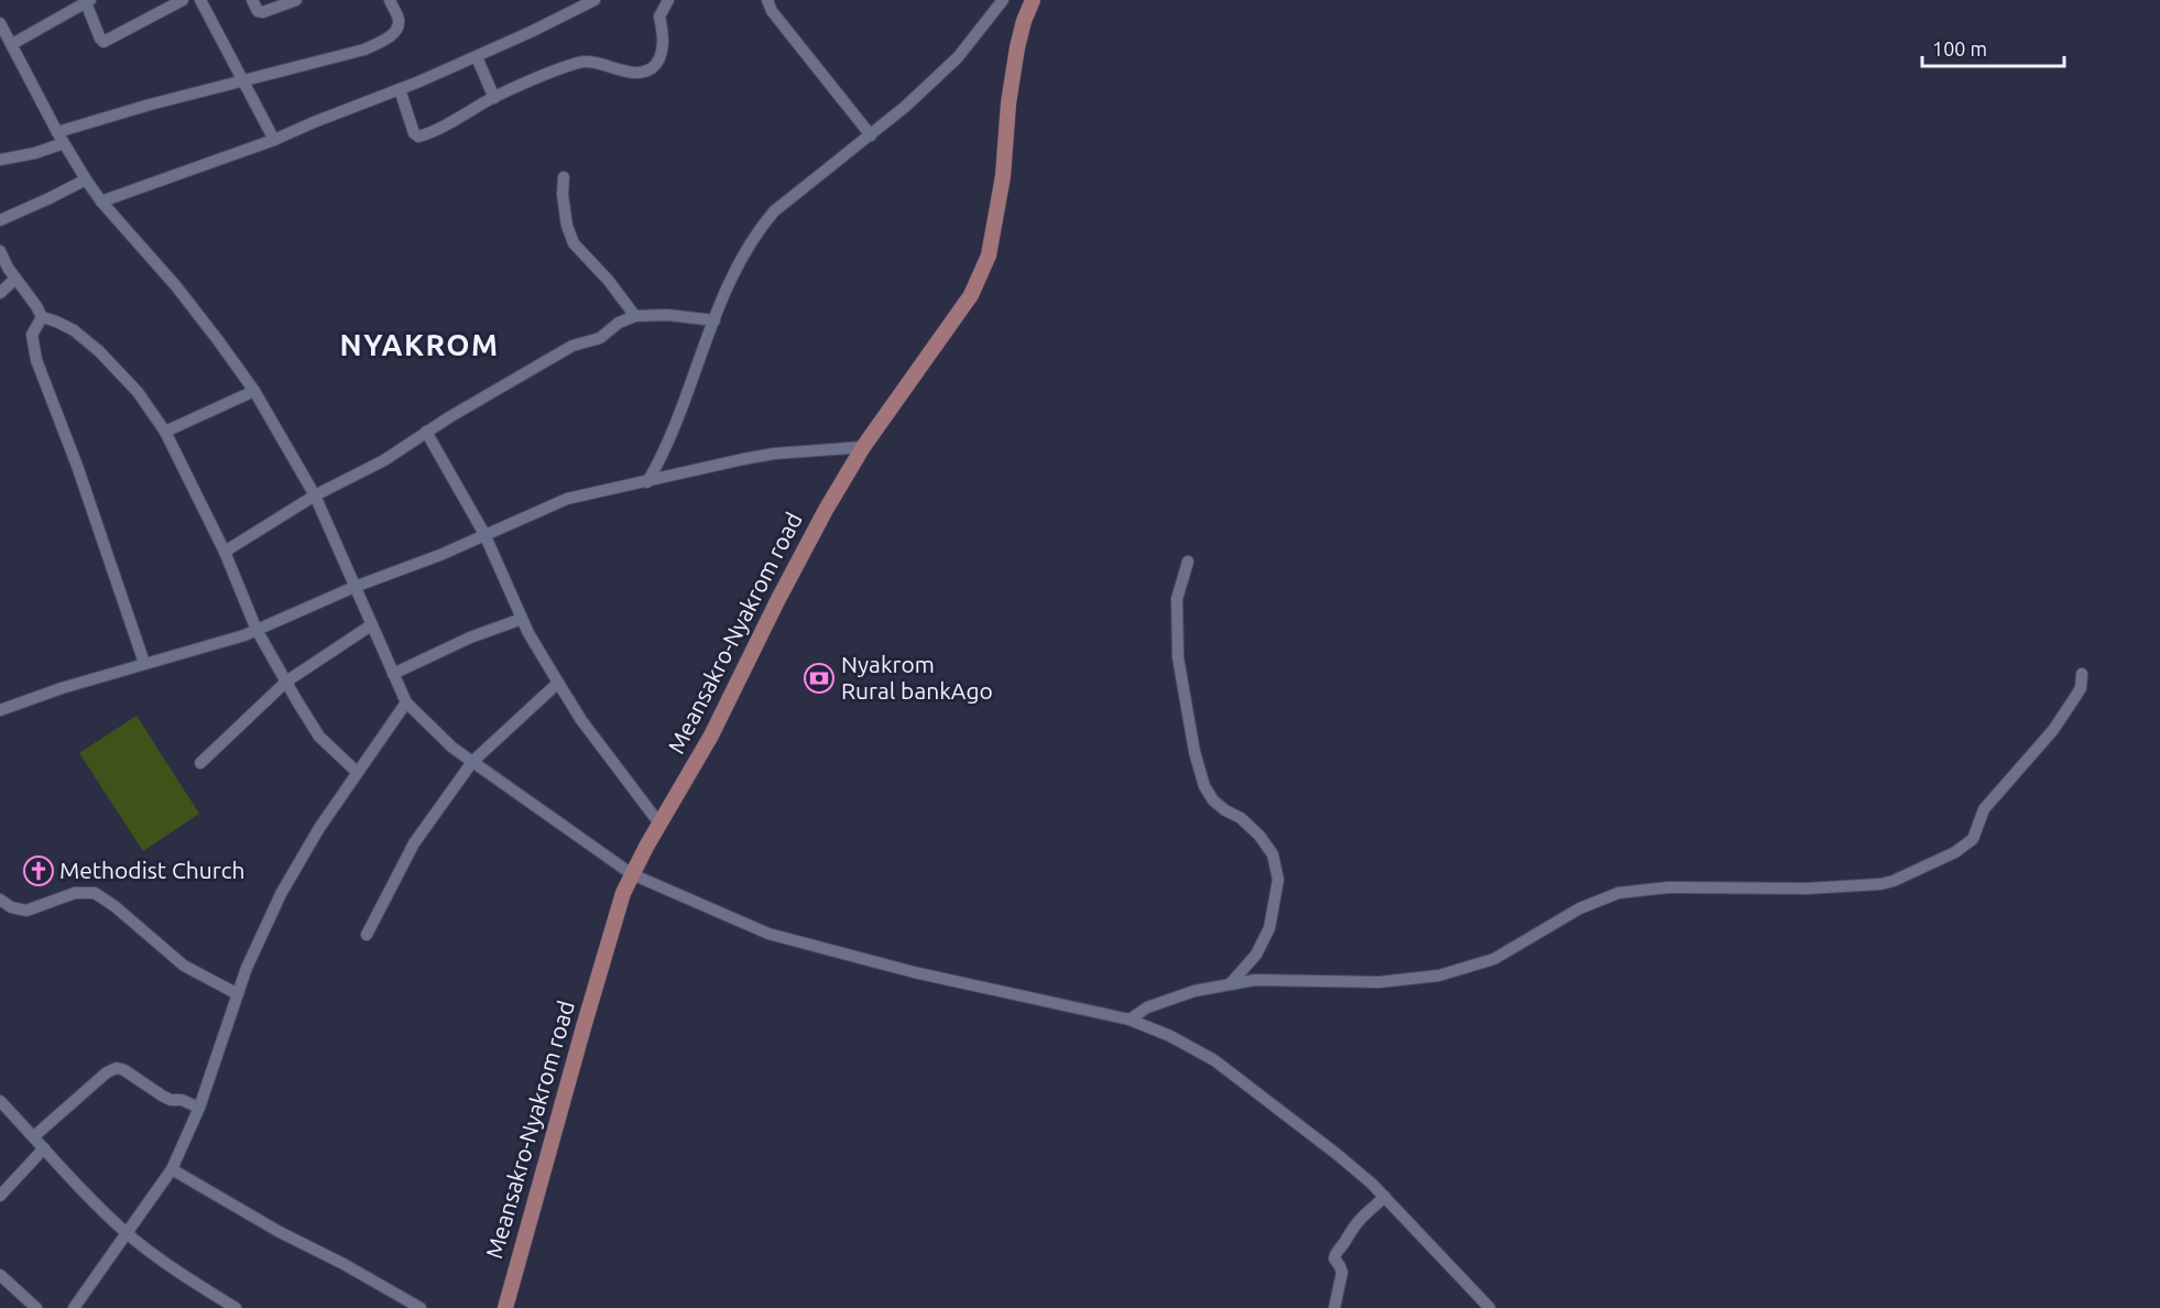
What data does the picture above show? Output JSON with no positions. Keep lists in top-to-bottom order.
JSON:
{
  "streets": {
    "main road": ["Meansakro-Nyakrom road"]
  },
  "districts": ["NYAKROM"],
  "places": {
    "bank": ["Nyakrom Rural bankAgo"],
    "church": ["Methodist Church"]
  },
  "scale_bar": "100 m"
}
